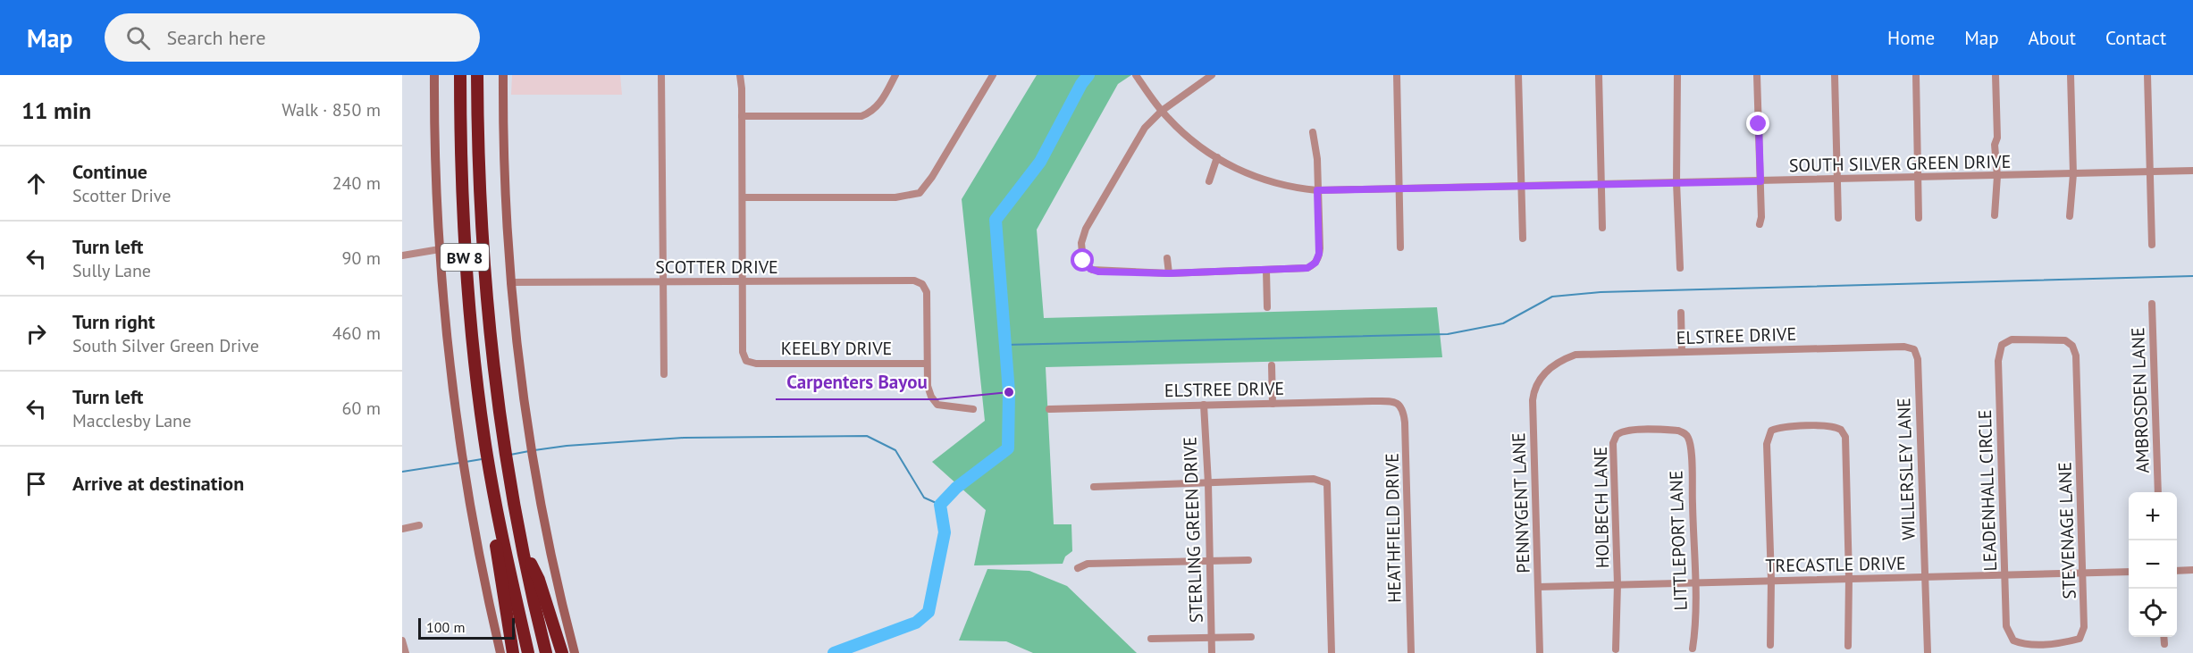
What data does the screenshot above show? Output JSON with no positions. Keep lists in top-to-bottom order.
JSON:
{
  "streets": {
    "highway": ["BW 8"],
    "street": [
      "SOUTH SILVER GREEN DRIVE",
      "SCOTTER DRIVE",
      "ELSTREE DRIVE",
      "KEELBY DRIVE",
      "AMBROSDEN LANE",
      "WILLERSLEY LANE",
      "LEADENHALL CIRCLE",
      "PENNYGENT LANE",
      "HOLBECH LANE",
      "HEATHFIELD DRIVE",
      "STERLING GREEN DRIVE",
      "STEVENAGE LANE",
      "LITTLEPORT LANE",
      "TRECASTLE DRIVE"
    ]
  },
  "crossings": [
    ["BW 8", "SCOTTER DRIVE"],
    ["SCOTTER DRIVE", "KEELBY DRIVE"],
    ["ELSTREE DRIVE", "WILLERSLEY LANE"],
    ["ELSTREE DRIVE", "PENNYGENT LANE"],
    ["ELSTREE DRIVE", "HEATHFIELD DRIVE"],
    ["ELSTREE DRIVE", "STERLING GREEN DRIVE"],
    ["WILLERSLEY LANE", "TRECASTLE DRIVE"],
    ["LEADENHALL CIRCLE", "STEVENAGE LANE"],
    ["LEADENHALL CIRCLE", "TRECASTLE DRIVE"],
    ["PENNYGENT LANE", "TRECASTLE DRIVE"],
    ["HOLBECH LANE", "LITTLEPORT LANE"],
    ["HOLBECH LANE", "TRECASTLE DRIVE"],
    ["STEVENAGE LANE", "TRECASTLE DRIVE"],
    ["LITTLEPORT LANE", "TRECASTLE DRIVE"]
  ],
  "places": ["Carpenters Bayou"],
  "scale_bar": "100 m",
  "page": {
    "header": "Map",
    "search": "Search here",
    "nav": [
      "Home",
      "Map",
      "About",
      "Contact"
    ],
    "heading": ["11 min", "Walk · 850 m"],
    "list": [
      ["Continue", "Scotter Drive", "240 m"],
      ["Turn left", "Sully Lane", "90 m"],
      ["Turn right", "South Silver Green Drive", "460 m"],
      ["Turn left", "Macclesby Lane", "60 m"],
      "Arrive at destination"
    ],
    "map_buttons": ["+", "−"],
    "scale": "100 m"
  }
}
